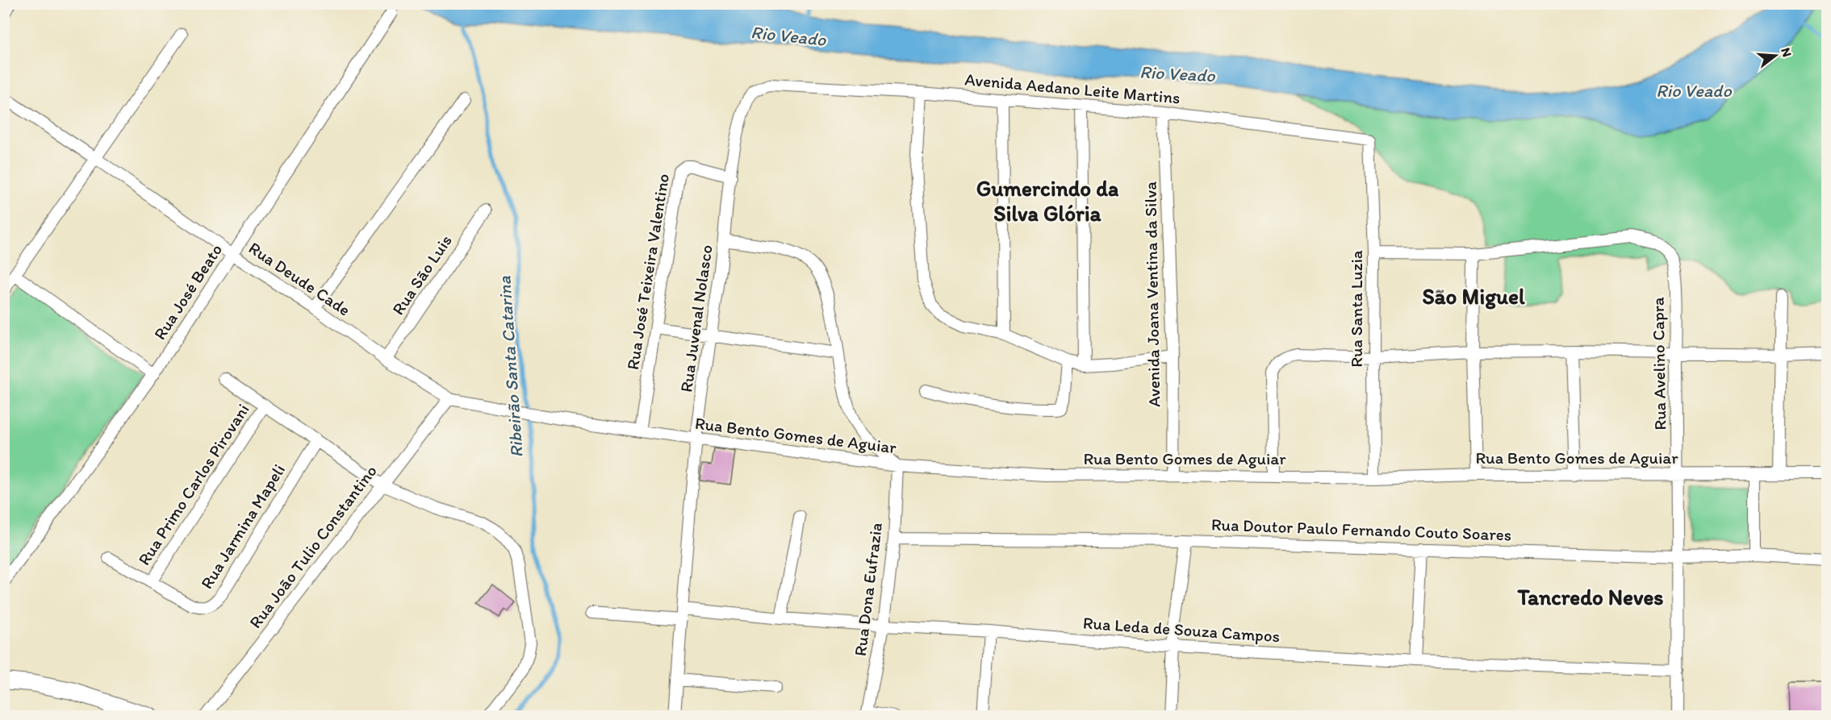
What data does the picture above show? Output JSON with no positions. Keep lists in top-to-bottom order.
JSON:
{
  "streets": {
    "street": [
      "Avenida Aedano Leite Martins",
      "Rua José Teixeira Valentino",
      "Rua São Luis",
      "Rua Deude Cade",
      "Rua José Beato",
      "Avenida Joana Ventina da Silva",
      "Rua Santa Luzia",
      "Rua Juvenal Nolasco",
      "Rua Avelino Capra",
      "Rua Bento Gomes de Aguiar",
      "Rua Primo Carlos Pirovani",
      "Rua Jarmina Mapeli",
      "Rua Doutor Paulo Fernando Couto Soares",
      "Rua João Tulio Constantino",
      "Rua Dona Eufrazia",
      "Rua Leda de Souza Campos"
    ]
  },
  "crossings": [
    ["Avenida Aedano Leite Martins", "Avenida Joana Ventina da Silva"],
    ["Avenida Aedano Leite Martins", "Rua Santa Luzia"],
    ["Avenida Aedano Leite Martins", "Rua Juvenal Nolasco"],
    ["Rua José Teixeira Valentino", "Rua Juvenal Nolasco"],
    ["Rua José Teixeira Valentino", "Rua Bento Gomes de Aguiar"],
    ["Rua São Luis", "Rua Deude Cade"],
    ["Rua Deude Cade", "Rua José Beato"],
    ["Rua Deude Cade", "Rua Bento Gomes de Aguiar"],
    ["Rua Deude Cade", "Rua João Tulio Constantino"],
    ["Avenida Joana Ventina da Silva", "Rua Bento Gomes de Aguiar"],
    ["Rua Santa Luzia", "Rua Bento Gomes de Aguiar"],
    ["Rua Juvenal Nolasco", "Rua Bento Gomes de Aguiar"],
    ["Rua Juvenal Nolasco", "Rua Leda de Souza Campos"],
    ["Rua Avelino Capra", "Rua Bento Gomes de Aguiar"],
    ["Rua Avelino Capra", "Rua Doutor Paulo Fernando Couto Soares"],
    ["Rua Avelino Capra", "Rua Leda de Souza Campos"],
    ["Rua Bento Gomes de Aguiar", "Rua Dona Eufrazia"],
    ["Rua Primo Carlos Pirovani", "Rua Jarmina Mapeli"],
    ["Rua Primo Carlos Pirovani", "Rua João Tulio Constantino"],
    ["Rua Doutor Paulo Fernando Couto Soares", "Rua Dona Eufrazia"],
    ["Rua Dona Eufrazia", "Rua Leda de Souza Campos"]
  ],
  "districts": ["Gumercindo da Silva Glória", "São Miguel", "Tancredo Neves"],
  "water": ["Rio Veado", "Ribeirão Santa Catarina"],
  "north": "right"
}
